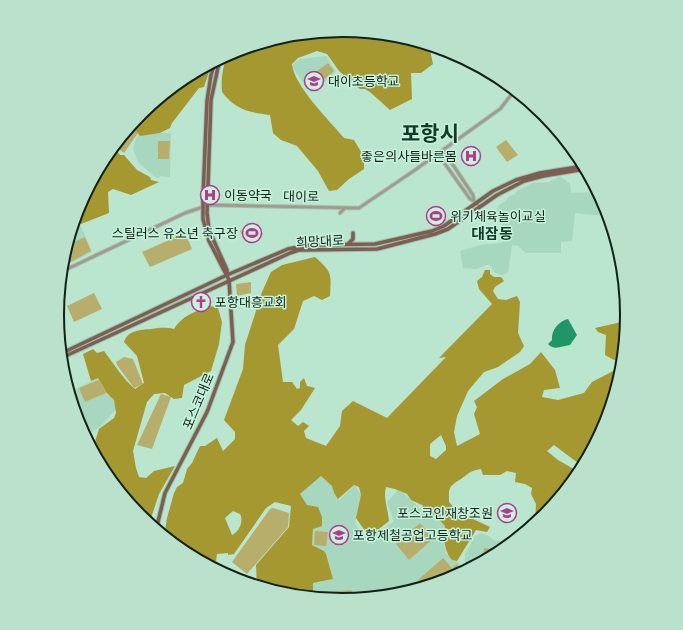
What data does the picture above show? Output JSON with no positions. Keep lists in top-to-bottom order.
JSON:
{
  "streets": {
    "main road": ["희망대로", "포스코대로"],
    "street": ["대이로"]
  },
  "crossings": [
    ["대이로", "포스코대로"],
    ["희망대로", "포스코대로"]
  ],
  "districts": ["포항시", "대잠동"],
  "places": {
    "school or university": ["대이초등학교", "포스코인재창조원", "포항제철공업고등학교"],
    "hospital": ["좋은의사들바른몸", "이동약국"],
    "sports": ["위키체육놀이교실", "스틸러스 유소년 축구장"],
    "church": ["포항대흥교회"]
  }
}
